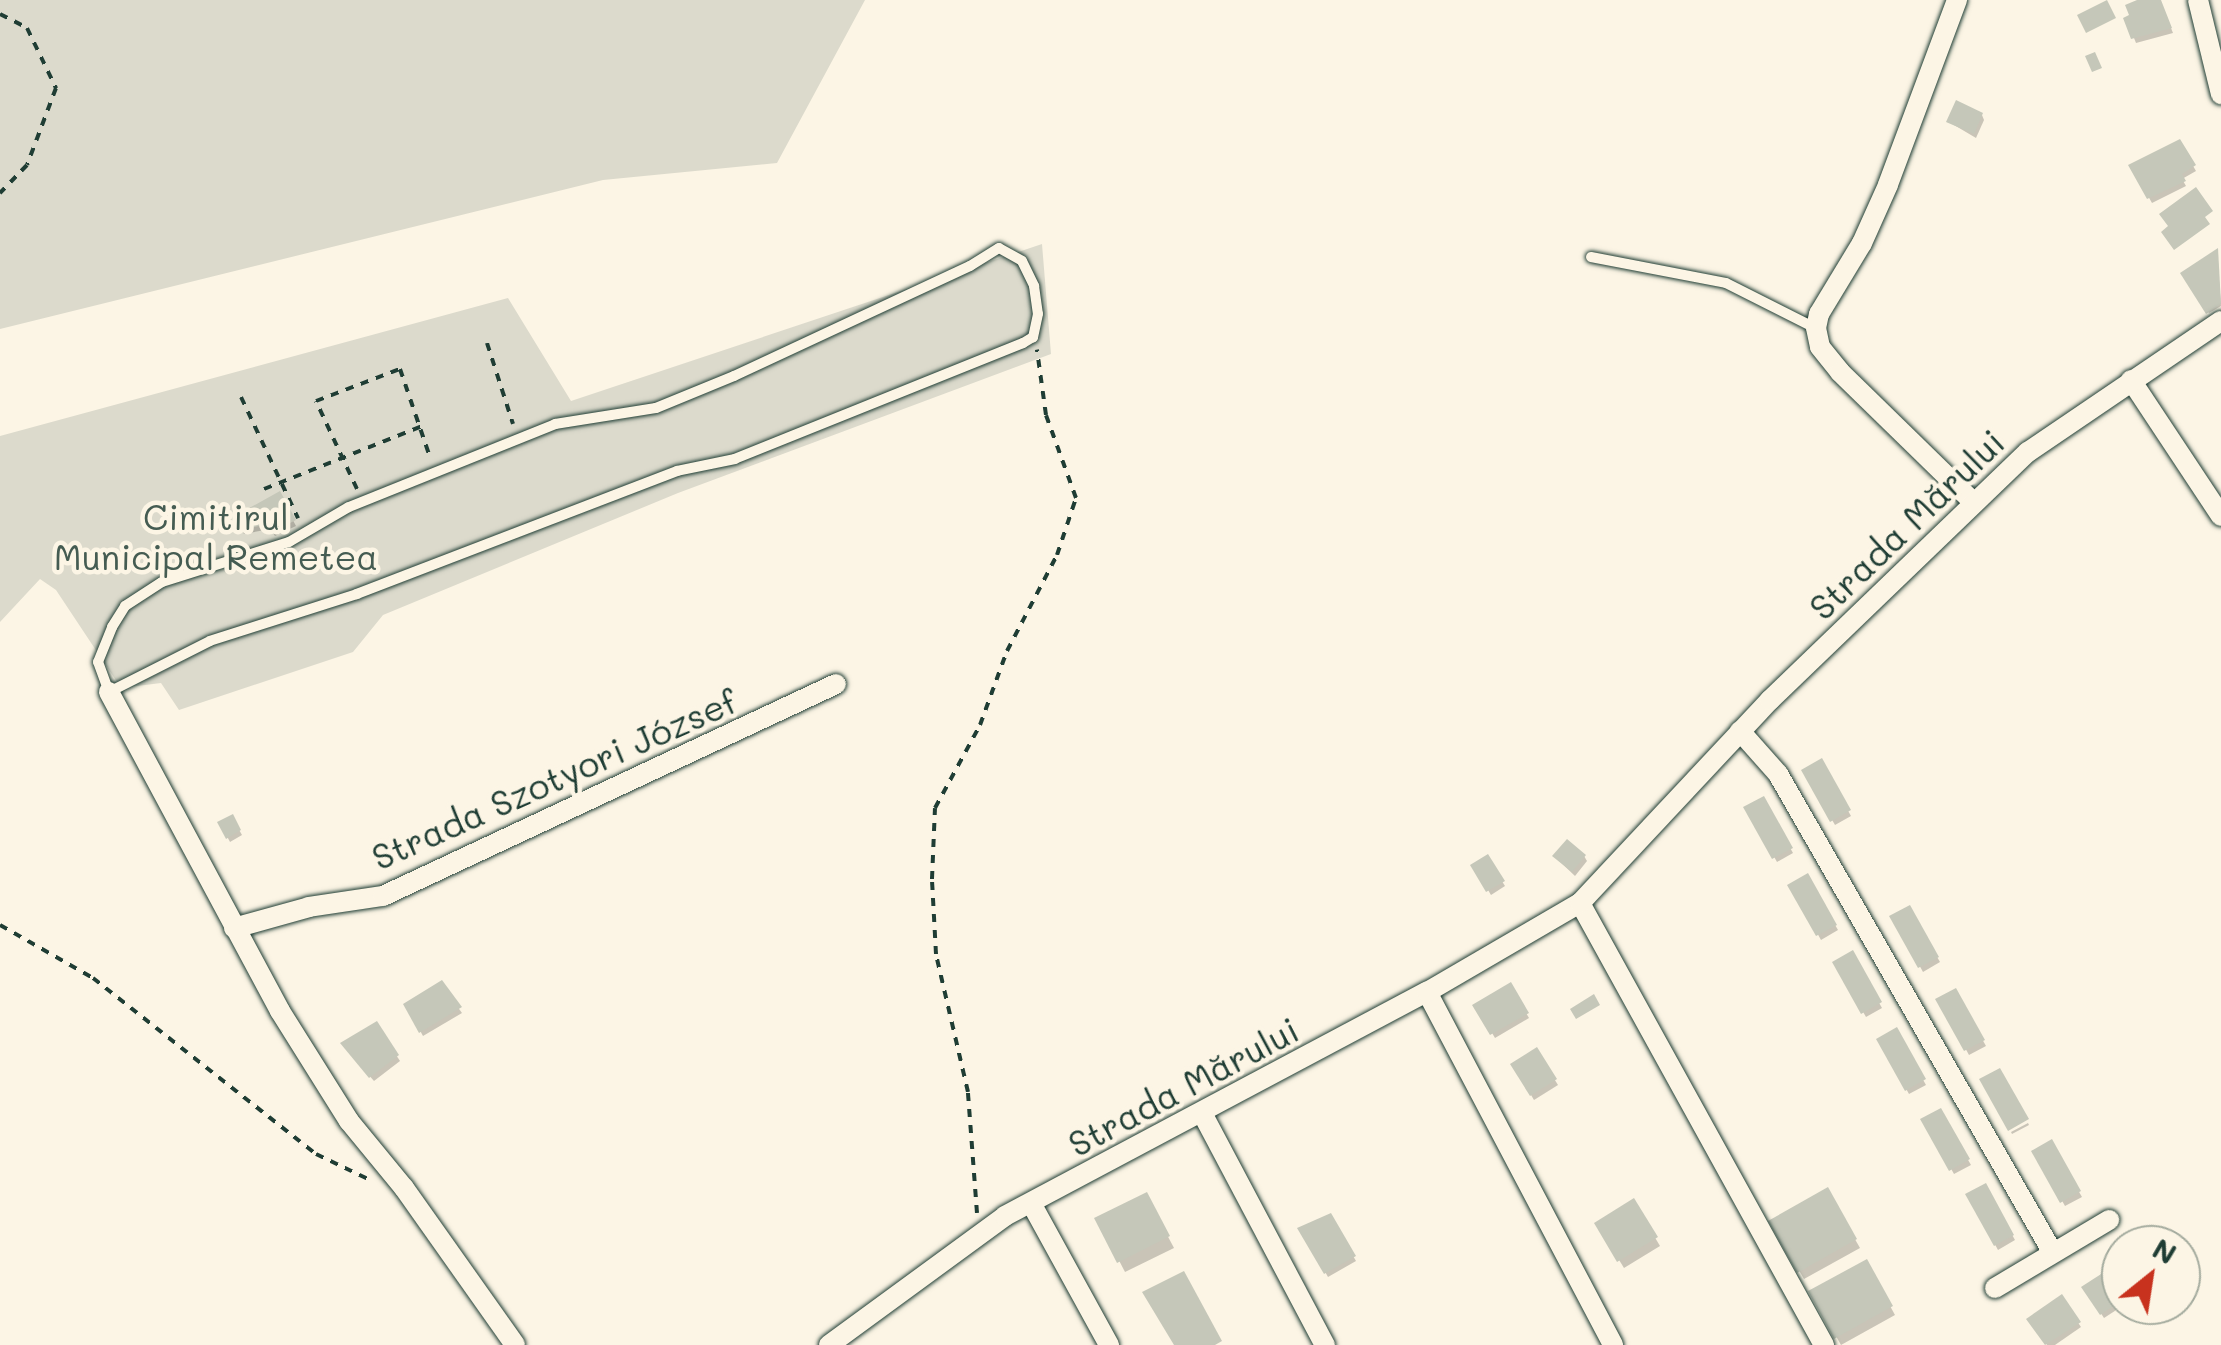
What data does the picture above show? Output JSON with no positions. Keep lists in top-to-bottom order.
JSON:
{
  "streets": {
    "street": ["Strada Mărului", "Strada Szotyori József"]
  },
  "parks": ["Cimitirul Municipal Remetea"],
  "north": "top right"
}
